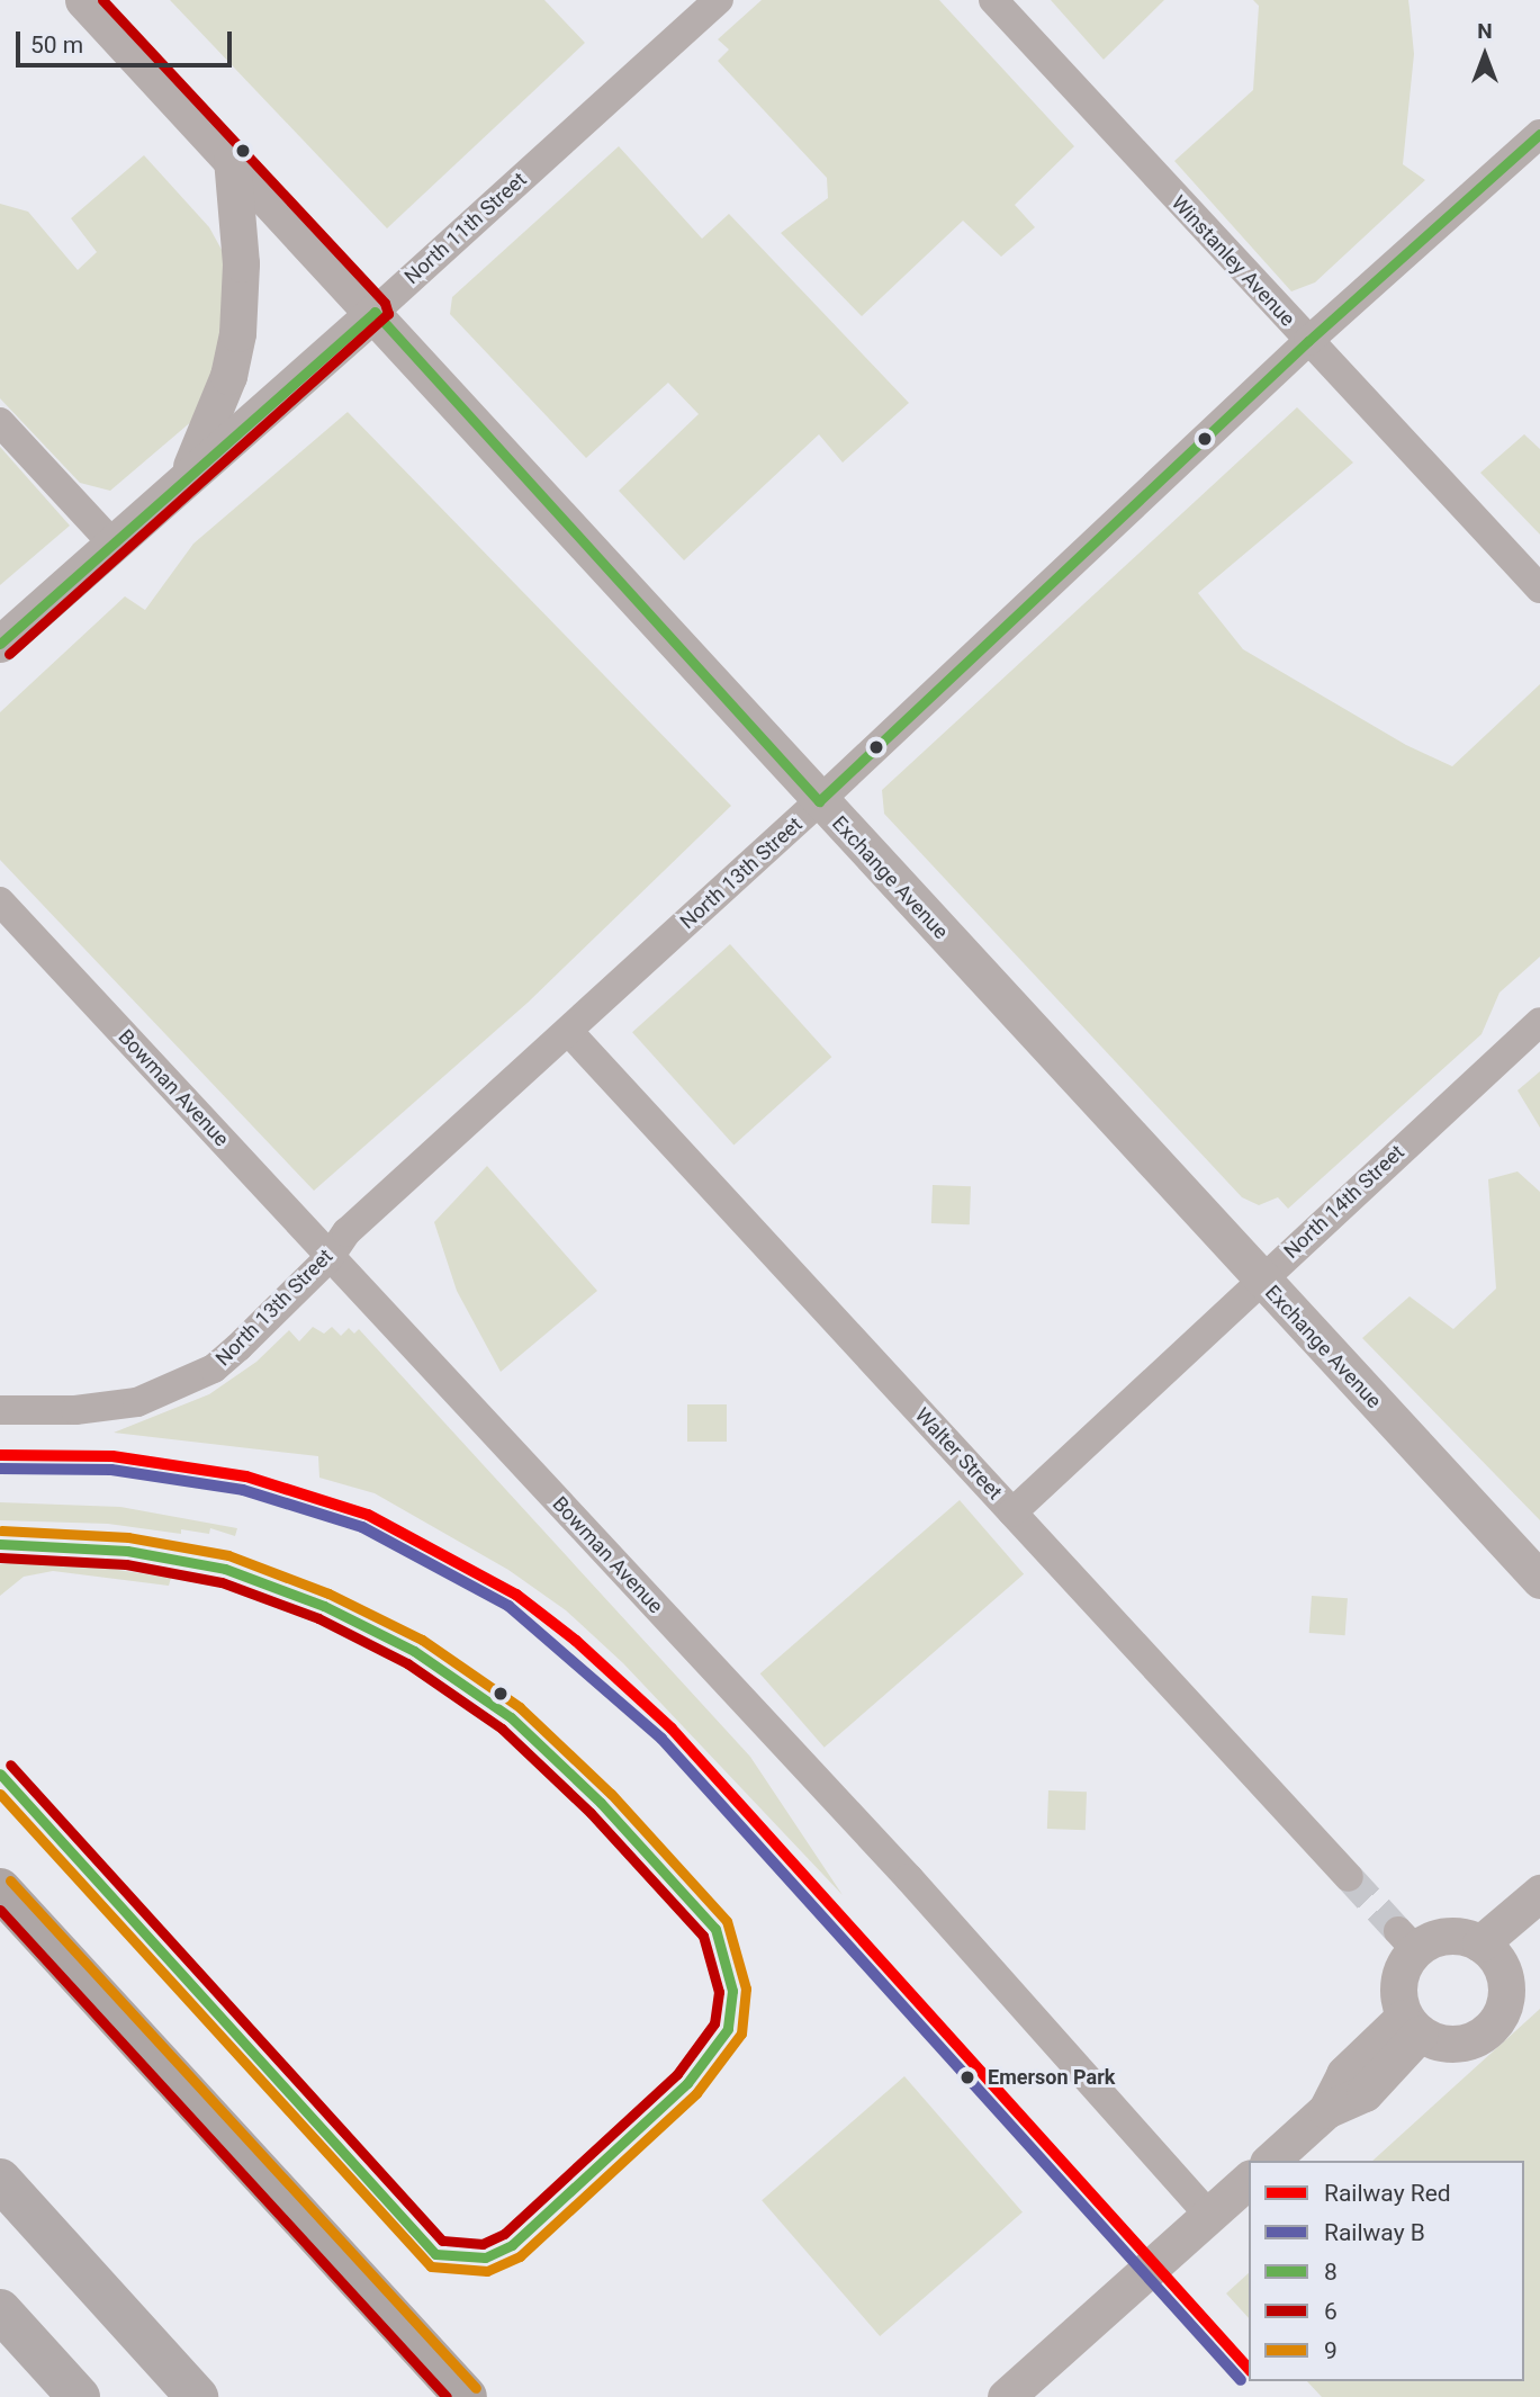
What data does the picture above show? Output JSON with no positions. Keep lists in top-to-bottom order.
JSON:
{
  "streets": {
    "street": [
      "North 11th Street",
      "Winstanley Avenue",
      "North 13th Street",
      "Exchange Avenue",
      "Bowman Avenue",
      "North 14th Street",
      "Walter Street"
    ]
  },
  "crossings": [
    ["North 11th Street", "Exchange Avenue"],
    ["Winstanley Avenue", "North 13th Street"],
    ["North 13th Street", "Exchange Avenue"],
    ["North 13th Street", "Bowman Avenue"],
    ["North 13th Street", "Walter Street"],
    ["Exchange Avenue", "North 14th Street"],
    ["North 14th Street", "Walter Street"]
  ],
  "places": ["Emerson Park"],
  "lines": [
    "transit line 6",
    "transit line 8",
    "rail line Red",
    "rail line B",
    "transit line 9"
  ],
  "legend": [
    "Railway Red",
    "Railway B",
    "8",
    "6",
    "9"
  ],
  "scale_bar": "50 m",
  "north": "top"
}
